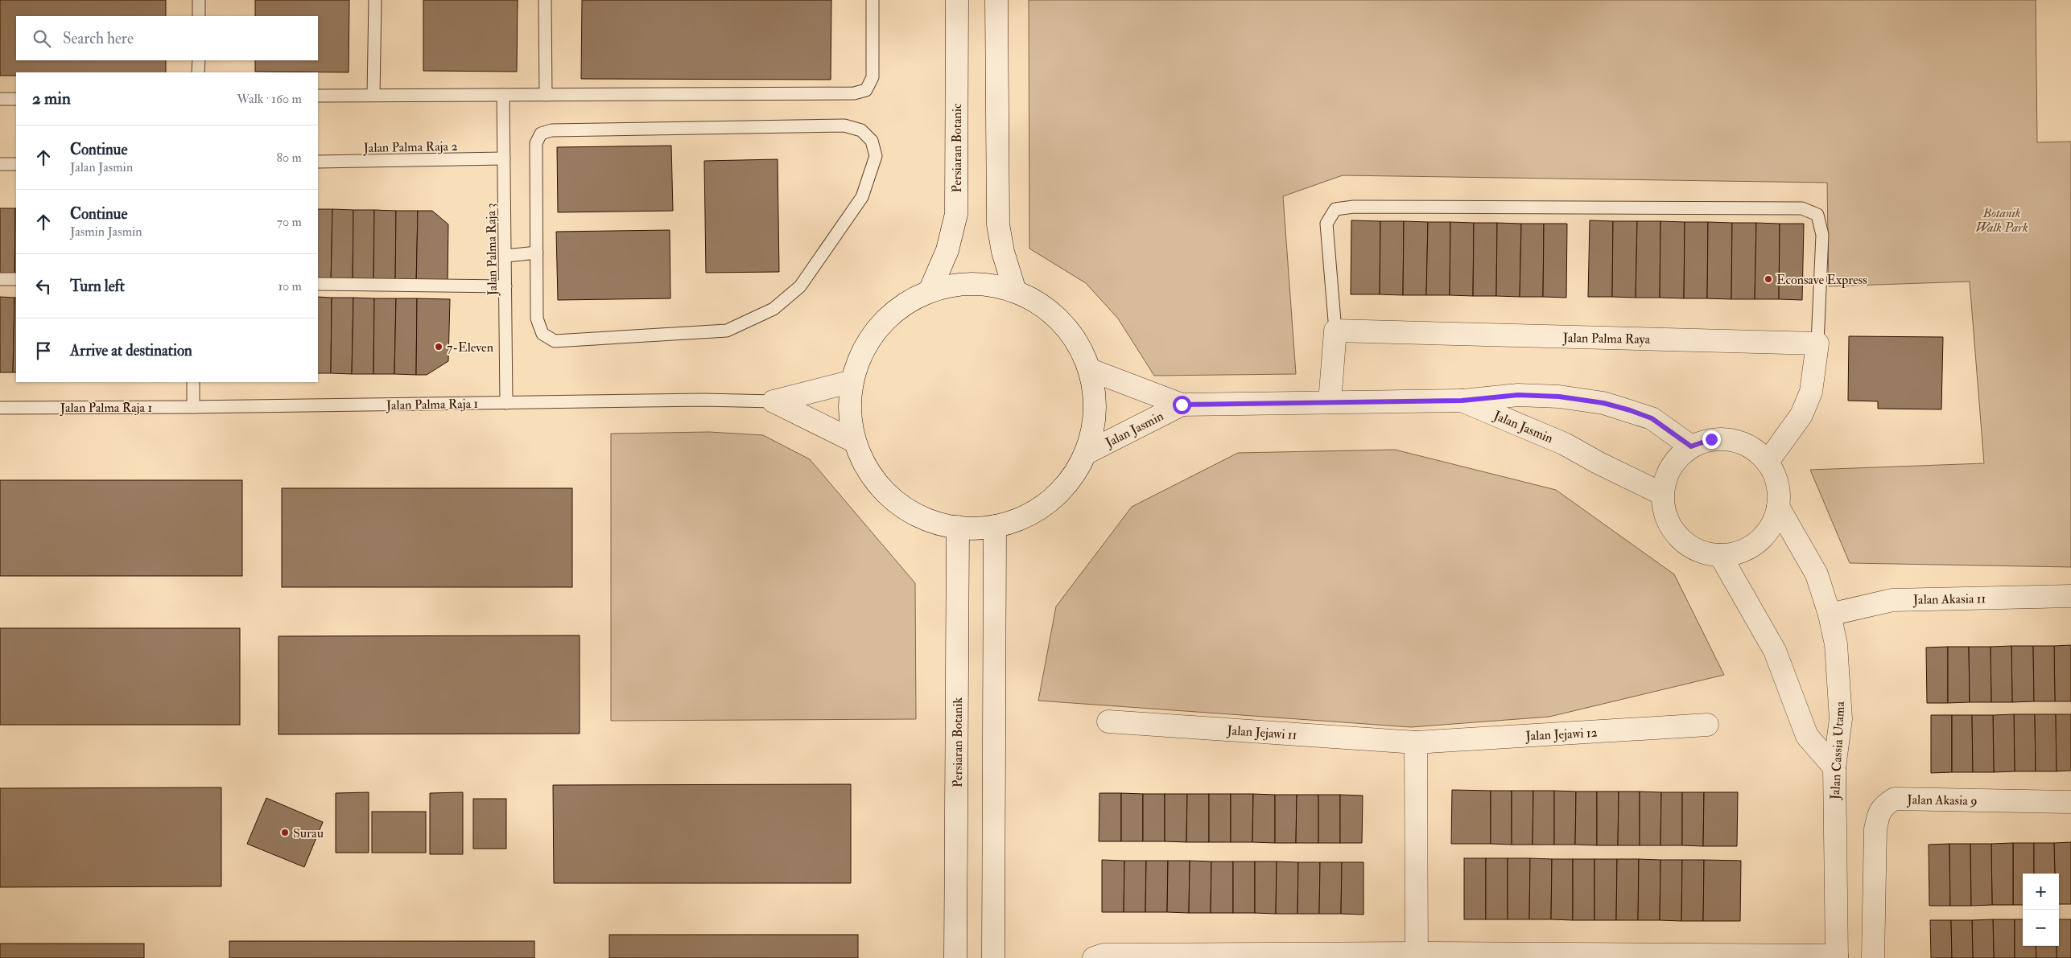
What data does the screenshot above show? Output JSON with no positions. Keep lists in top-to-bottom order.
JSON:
{
  "streets": {
    "street": [
      "Persiaran Botanic",
      "Jalan Palma Raya",
      "Jalan Palma Raja 1",
      "Jalan Jasmin",
      "Jalan Akasia 11",
      "Jalan Jejawi 11",
      "Jalan Jejawi 12",
      "Persiaran Botanik",
      "Jalan Cassia Utama",
      "Jalan Akasia 9"
    ],
    "lane": ["Jalan Palma Raja 2", "Jalan Palma Raja 3"]
  },
  "crossings": [
    ["Jalan Palma Raja 2", "Jalan Palma Raja 3"],
    ["Jalan Palma Raja 3", "Jalan Palma Raja 1"],
    ["Jalan Jasmin", "Jalan Cassia Utama"],
    ["Jalan Akasia 11", "Jalan Cassia Utama"],
    ["Jalan Jejawi 11", "Jalan Jejawi 12"]
  ],
  "parks": ["Botanik Walk Park"],
  "places": ["Econsave Express", "7-Eleven", "Surau"],
  "page": {
    "search": "Search here",
    "heading": ["2 min", "Walk · 160 m"],
    "list": [
      ["Continue", "Jalan Jasmin", "80 m"],
      ["Continue", "Jasmin Jasmin", "70 m"],
      ["Turn left", "10 m"],
      "Arrive at destination"
    ],
    "map_buttons": ["+", "−"]
  }
}
